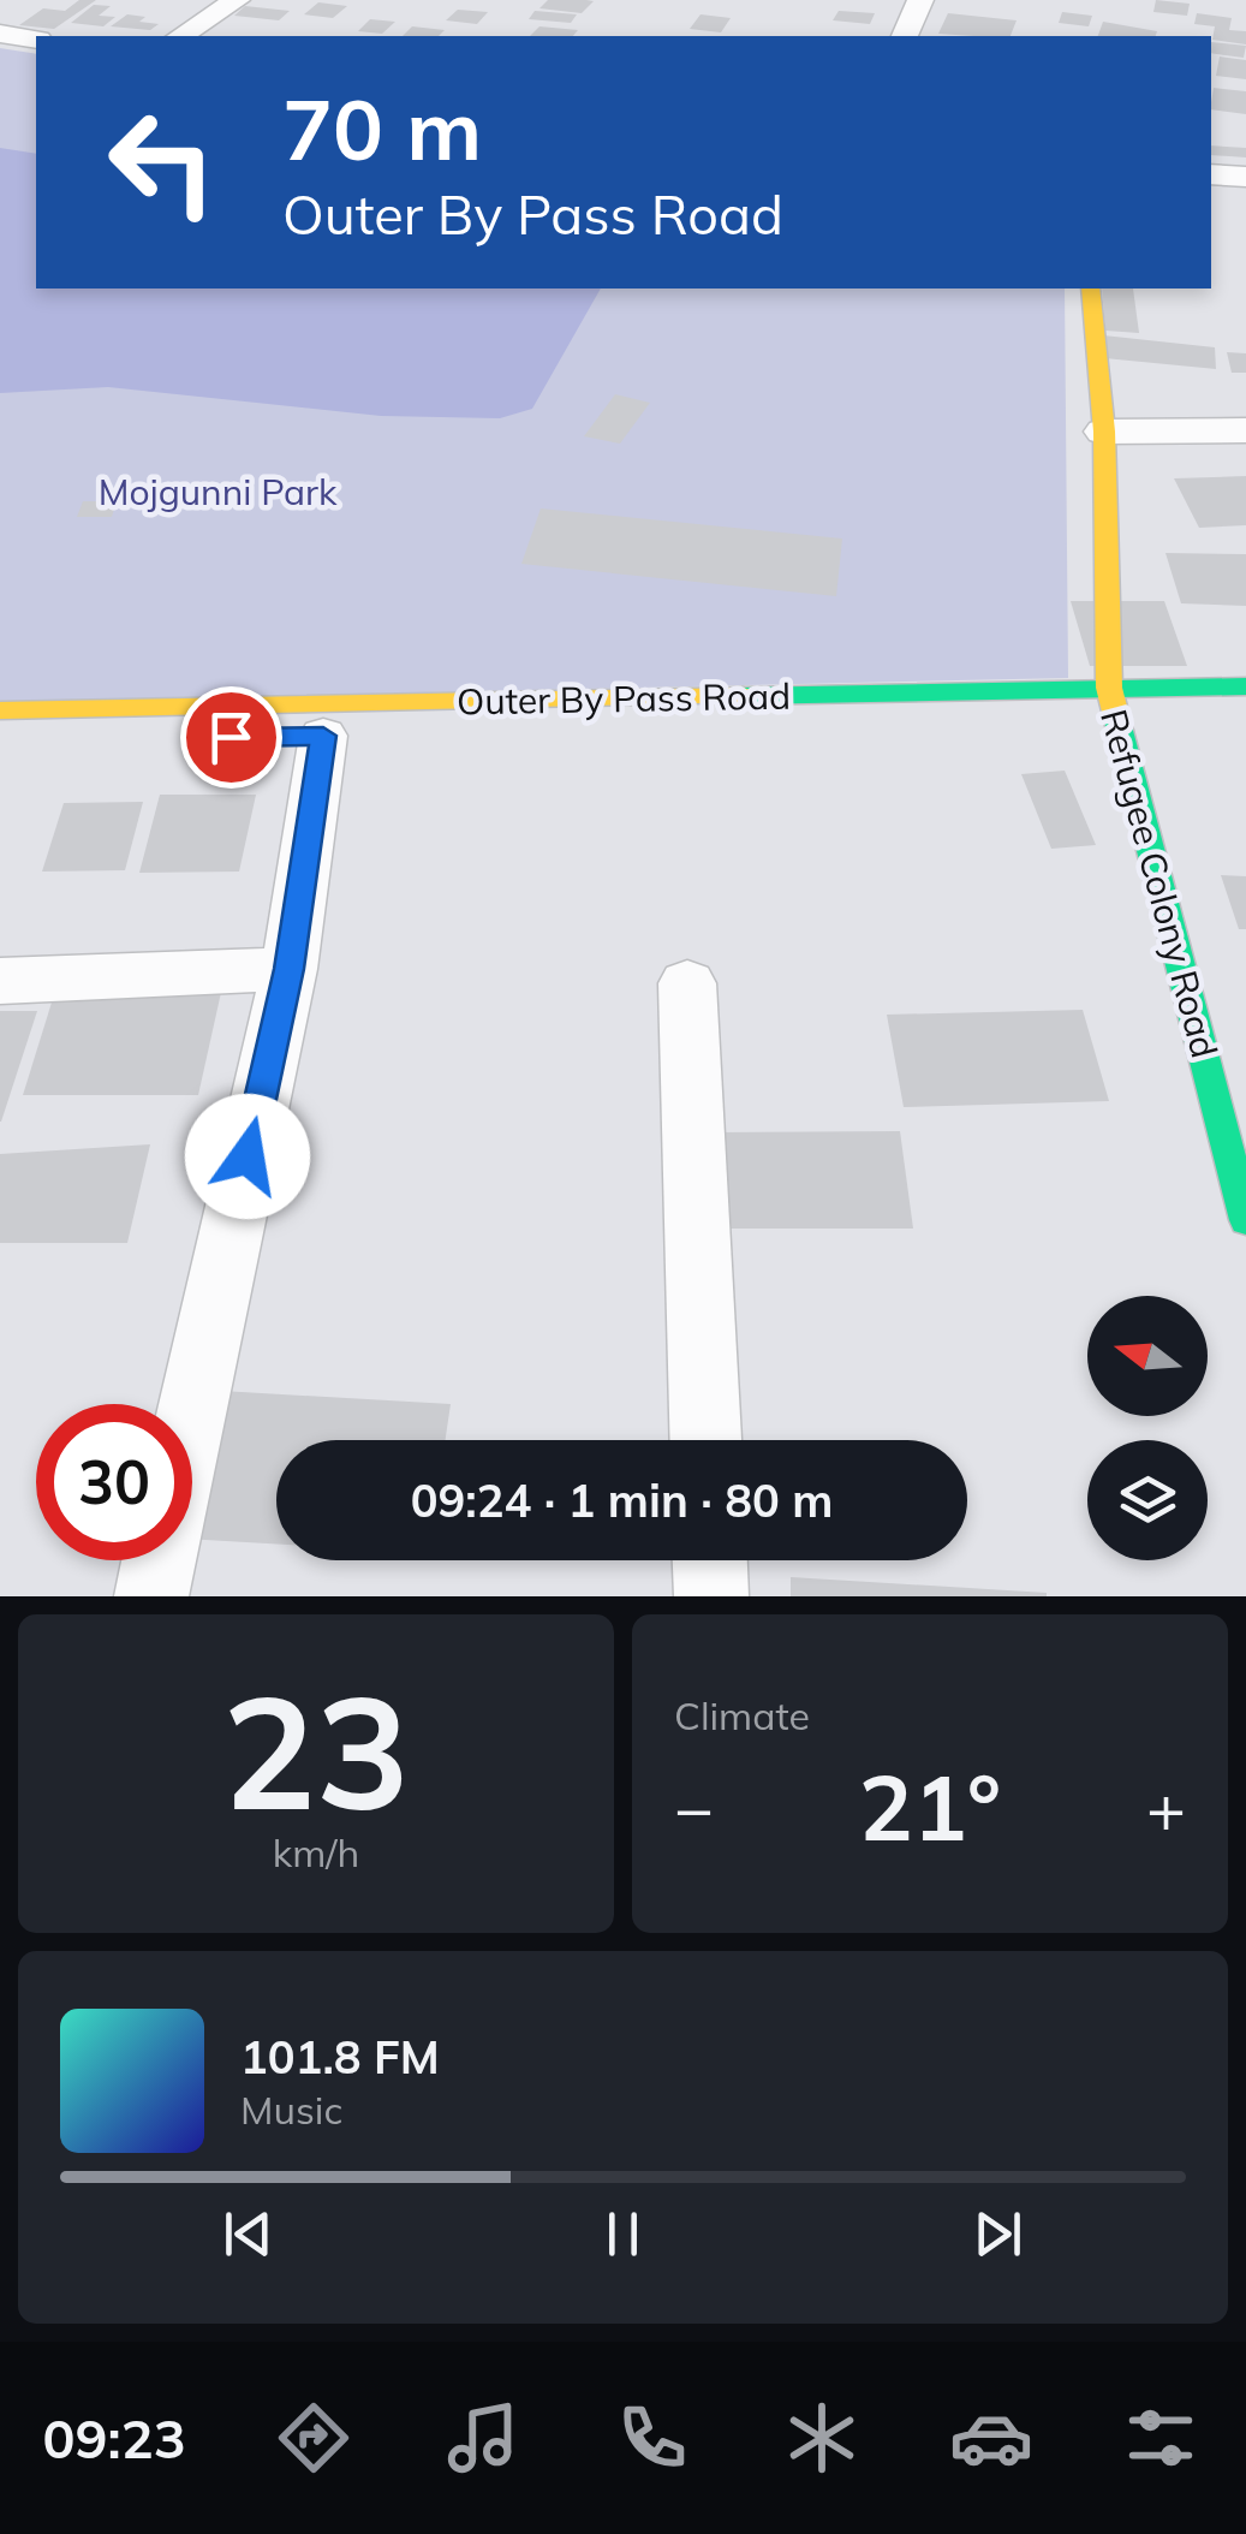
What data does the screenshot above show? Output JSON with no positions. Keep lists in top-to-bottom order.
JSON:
{
  "streets": {
    "street": ["Outer By Pass Road", "Refugee Colony Road"]
  },
  "crossings": [
    ["Outer By Pass Road", "Refugee Colony Road"]
  ],
  "parks": ["Mojgunni Park"],
  "north": "left",
  "page": {
    "turn": ["70 m", "Outer By Pass Road"],
    "limit": "30",
    "trip": "09:24 · 1 min · 80 m",
    "tile": [
      ["23", "km/h"],
      "Climate"
    ],
    "heat": ["−", "21°", "+"],
    "song": ["101.8 FM", "Music"],
    "tabs": "09:23"
  }
}
